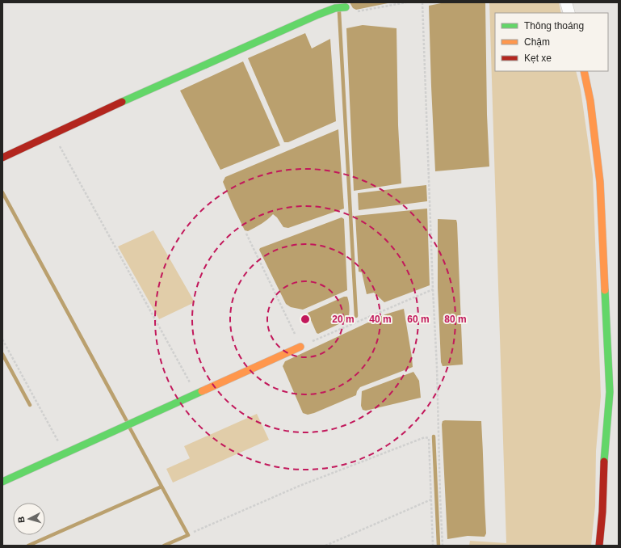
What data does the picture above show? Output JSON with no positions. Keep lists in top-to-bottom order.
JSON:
{
  "legend": ["Thông thoáng", "Chậm", "Kẹt xe"],
  "north": "left",
  "rings": [
    "20 m",
    "40 m",
    "60 m",
    "80 m"
  ]
}
